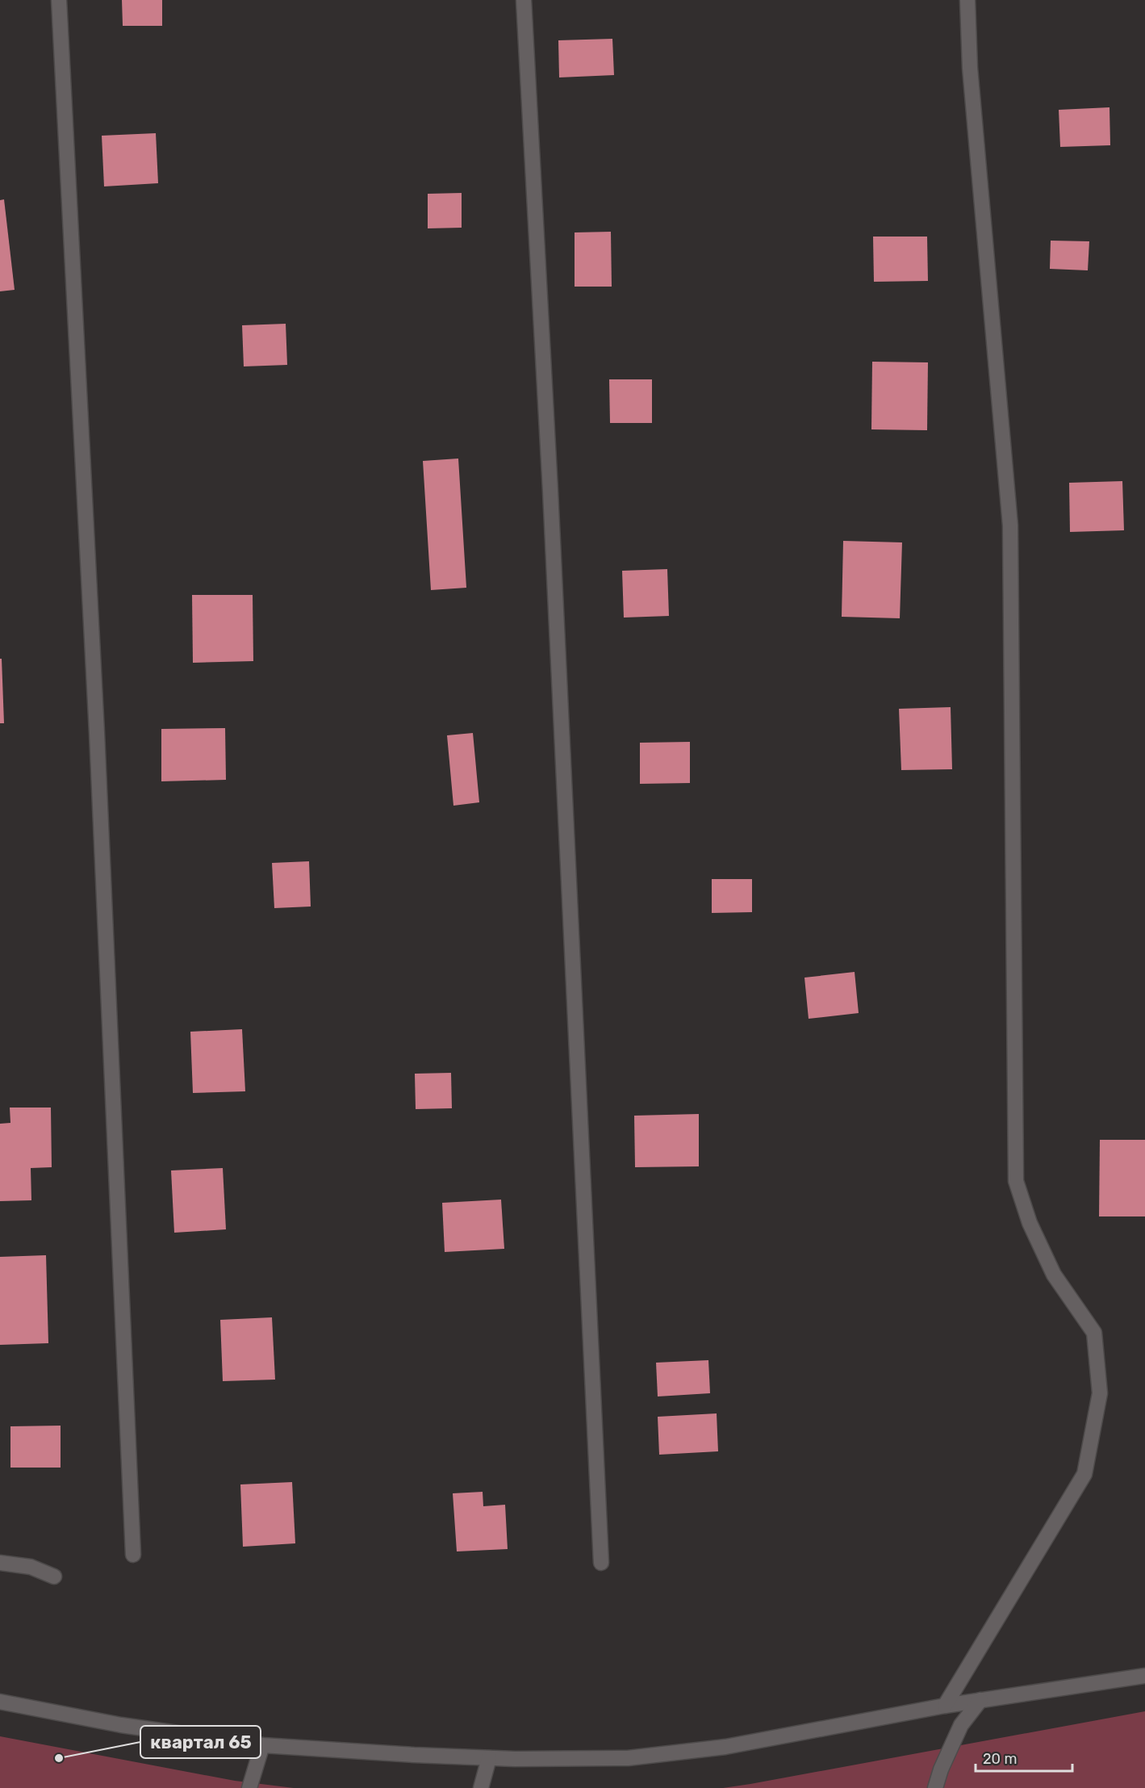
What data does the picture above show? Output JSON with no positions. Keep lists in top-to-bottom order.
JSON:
{
  "places": ["квартал 65"],
  "scale_bar": "20 m"
}
